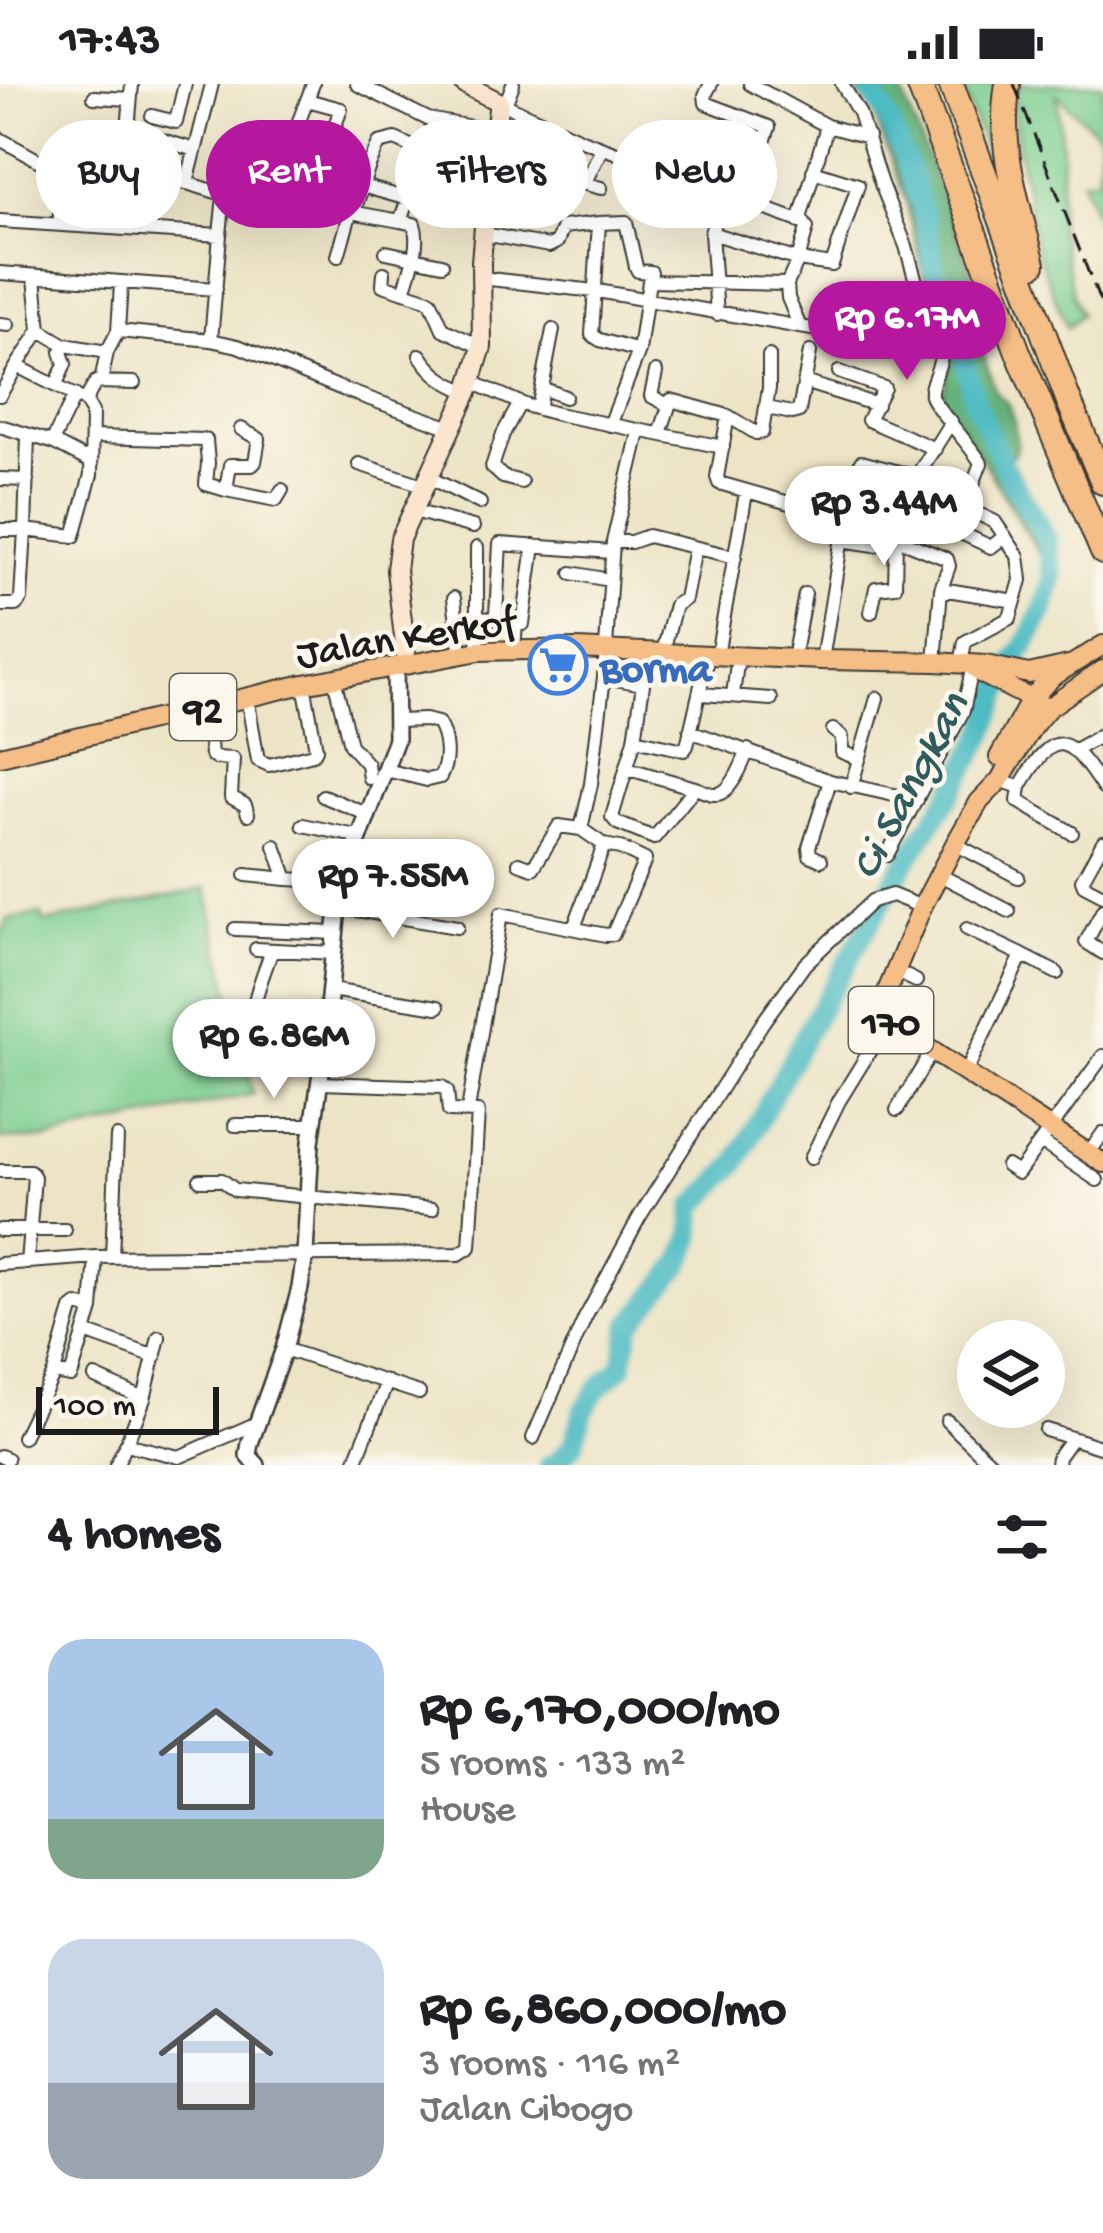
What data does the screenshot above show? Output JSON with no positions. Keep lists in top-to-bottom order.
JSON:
{
  "streets": {
    "main road": ["Jalan Kerkof", "92", "170"]
  },
  "crossings": [
    ["Jalan Kerkof", "170"]
  ],
  "water": ["Ci Sangkan"],
  "places": {
    "supermarket": ["Borma"]
  },
  "scale_bar": "100 m",
  "page": {
    "status": "17:43",
    "chip": [
      "Buy",
      "Rent",
      "Filters",
      "New"
    ],
    "price": [
      "Rp 6.17M",
      "Rp 3.44M",
      "Rp 7.55M",
      "Rp 6.86M"
    ],
    "scale": "100 m",
    "heading": "4 homes",
    "list": [
      {
        "name": "Rp 6,170,000/mo",
        "note": "5 rooms · 133 m² · House"
      },
      {
        "name": "Rp 6,860,000/mo",
        "note": "3 rooms · 116 m² · Jalan Cibogo"
      }
    ]
  }
}
